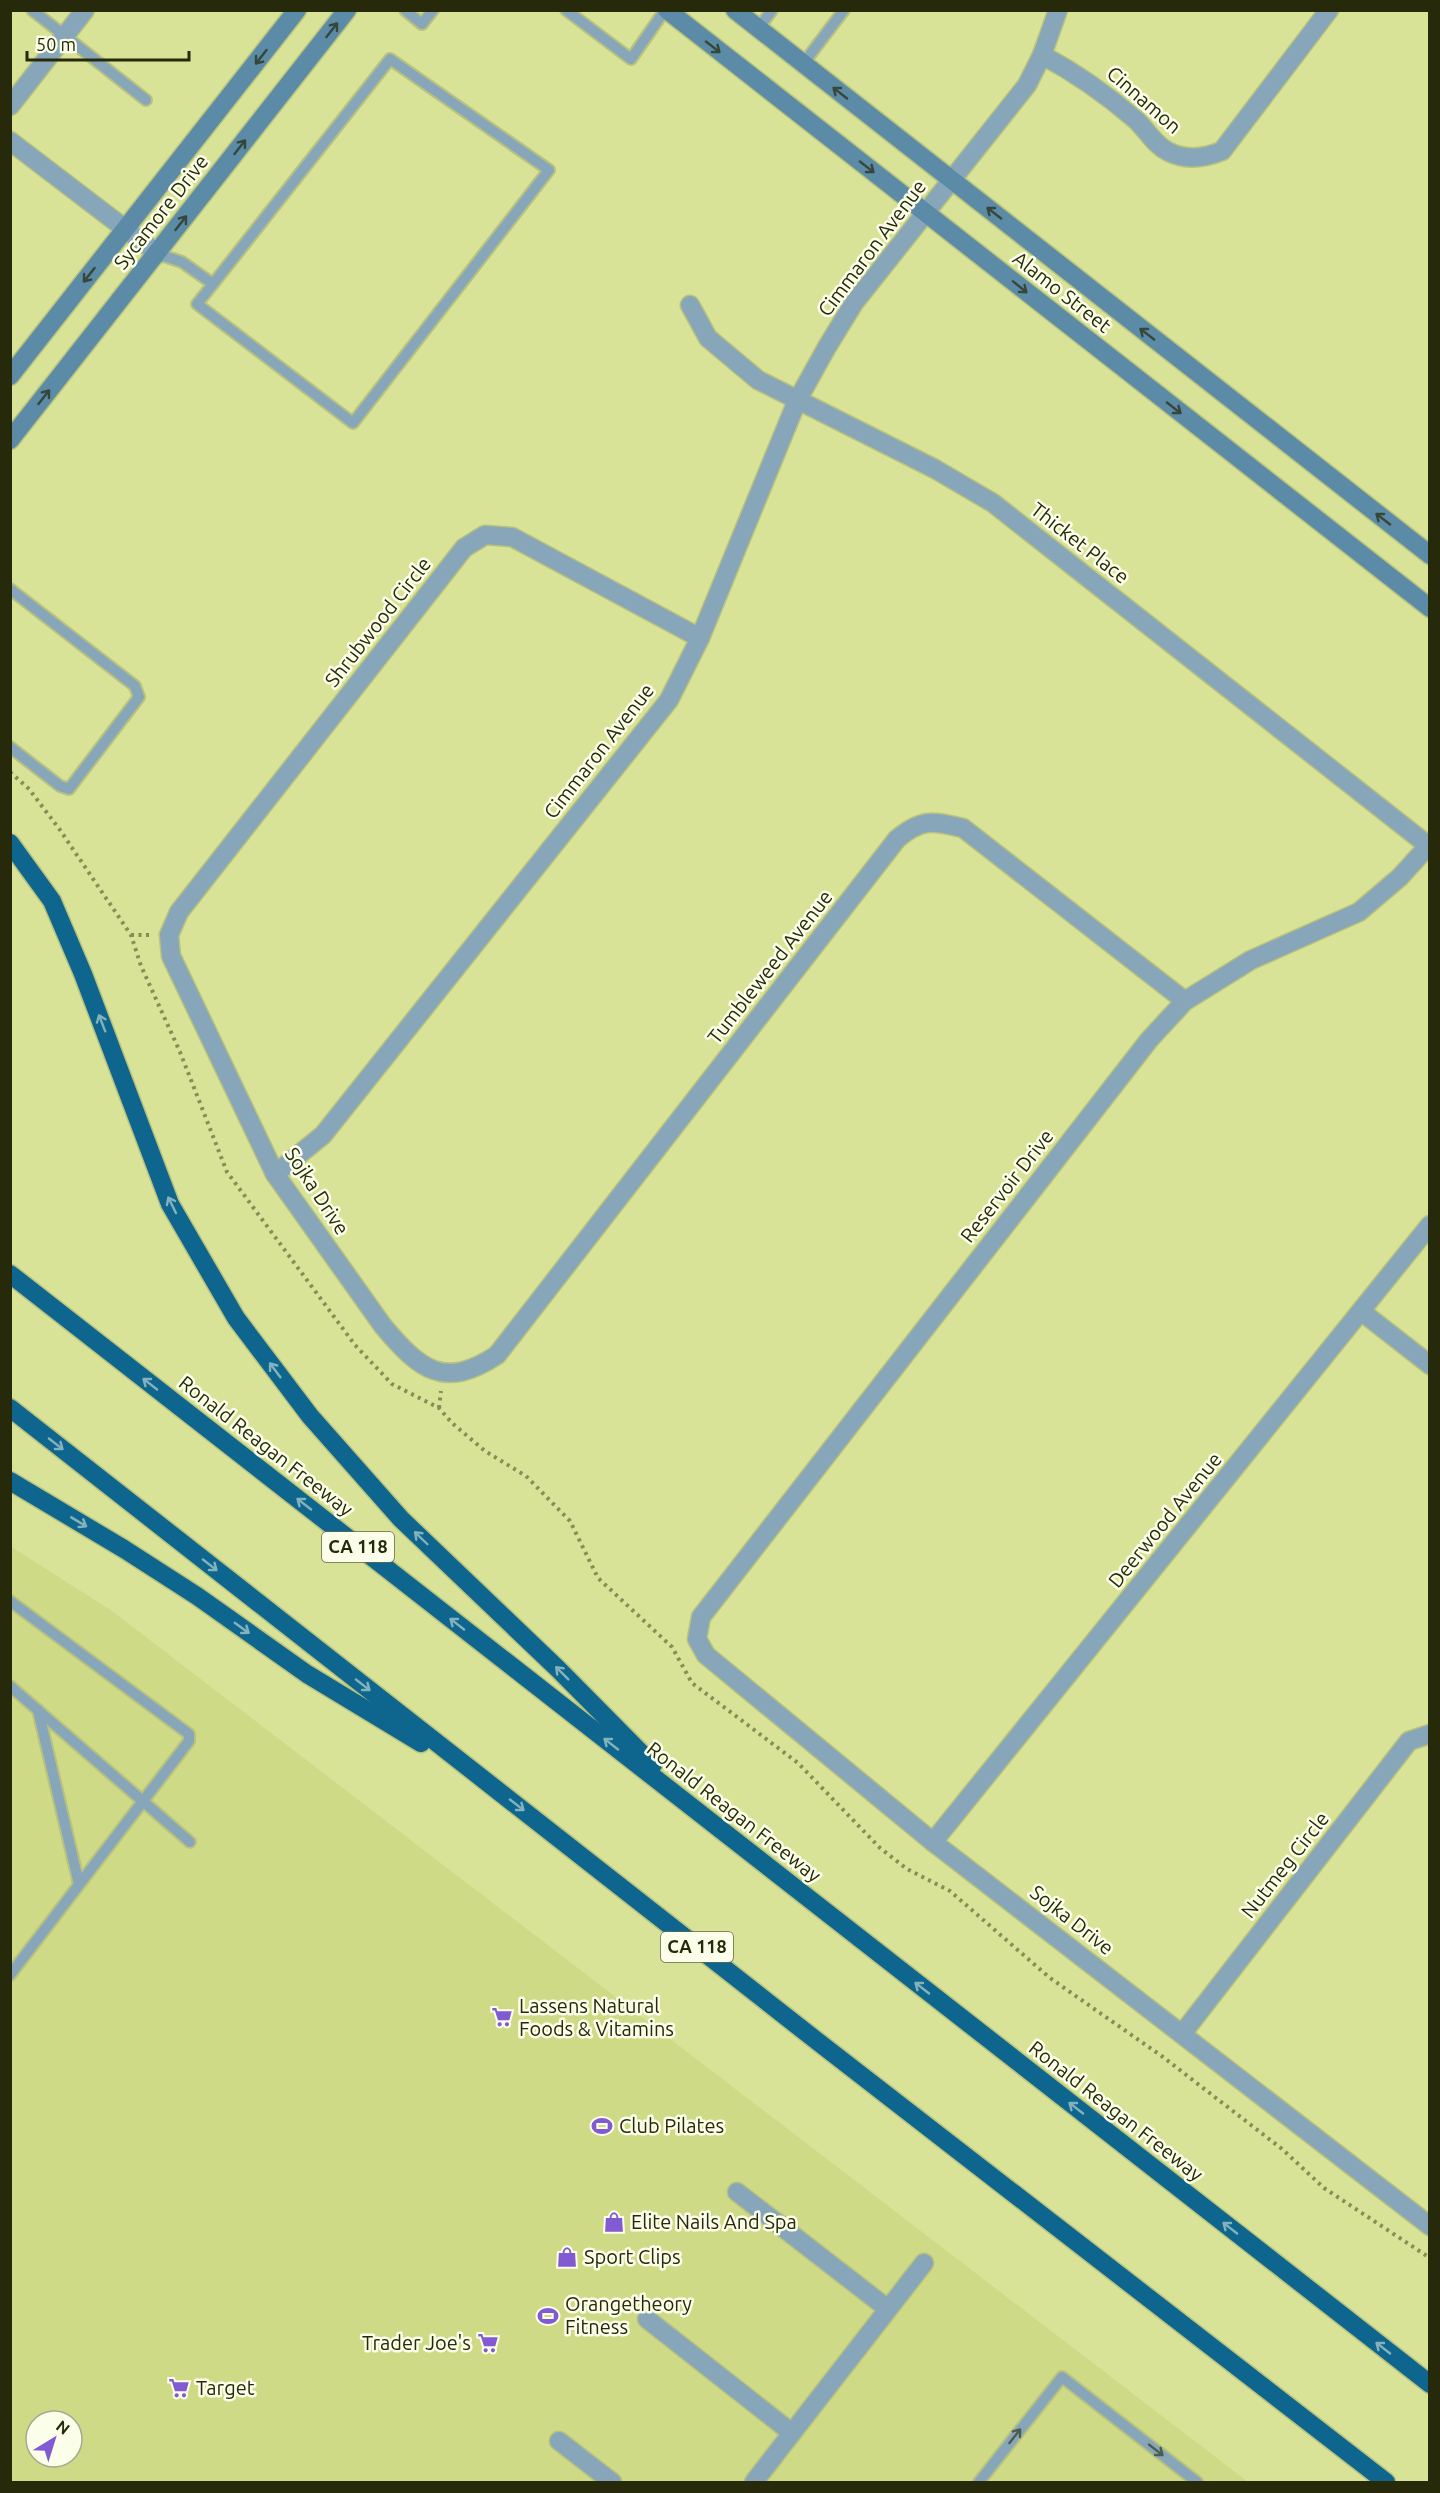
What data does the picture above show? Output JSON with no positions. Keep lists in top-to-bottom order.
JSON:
{
  "streets": {
    "highway": ["Ronald Reagan Freeway", "CA 118"],
    "main road": ["Sycamore Drive", "Alamo Street"],
    "street": [
      "Cinnamon",
      "Cimmaron Avenue",
      "Thicket Place",
      "Shrubwood Circle",
      "Tumbleweed Avenue",
      "Reservoir Drive",
      "Sojka Drive",
      "Deerwood Avenue",
      "Nutmeg Circle"
    ]
  },
  "crossings": [
    ["Cinnamon", "Cimmaron Avenue"],
    ["Cimmaron Avenue", "Alamo Street"],
    ["Cimmaron Avenue", "Thicket Place"],
    ["Cimmaron Avenue", "Shrubwood Circle"],
    ["Cimmaron Avenue", "Sojka Drive"],
    ["Thicket Place", "Reservoir Drive"],
    ["Shrubwood Circle", "Sojka Drive"],
    ["Tumbleweed Avenue", "Reservoir Drive"],
    ["Tumbleweed Avenue", "Sojka Drive"],
    ["Reservoir Drive", "Sojka Drive"],
    ["Sojka Drive", "Deerwood Avenue"],
    ["Sojka Drive", "Nutmeg Circle"]
  ],
  "places": {
    "supermarket": ["Lassens Natural Foods & Vitamins", "Trader Joe's", "Target"],
    "sports": ["Club Pilates", "Orangetheory Fitness"],
    "shop": ["Elite Nails And Spa", "Sport Clips"]
  },
  "scale_bar": "50 m",
  "north": "top right"
}
